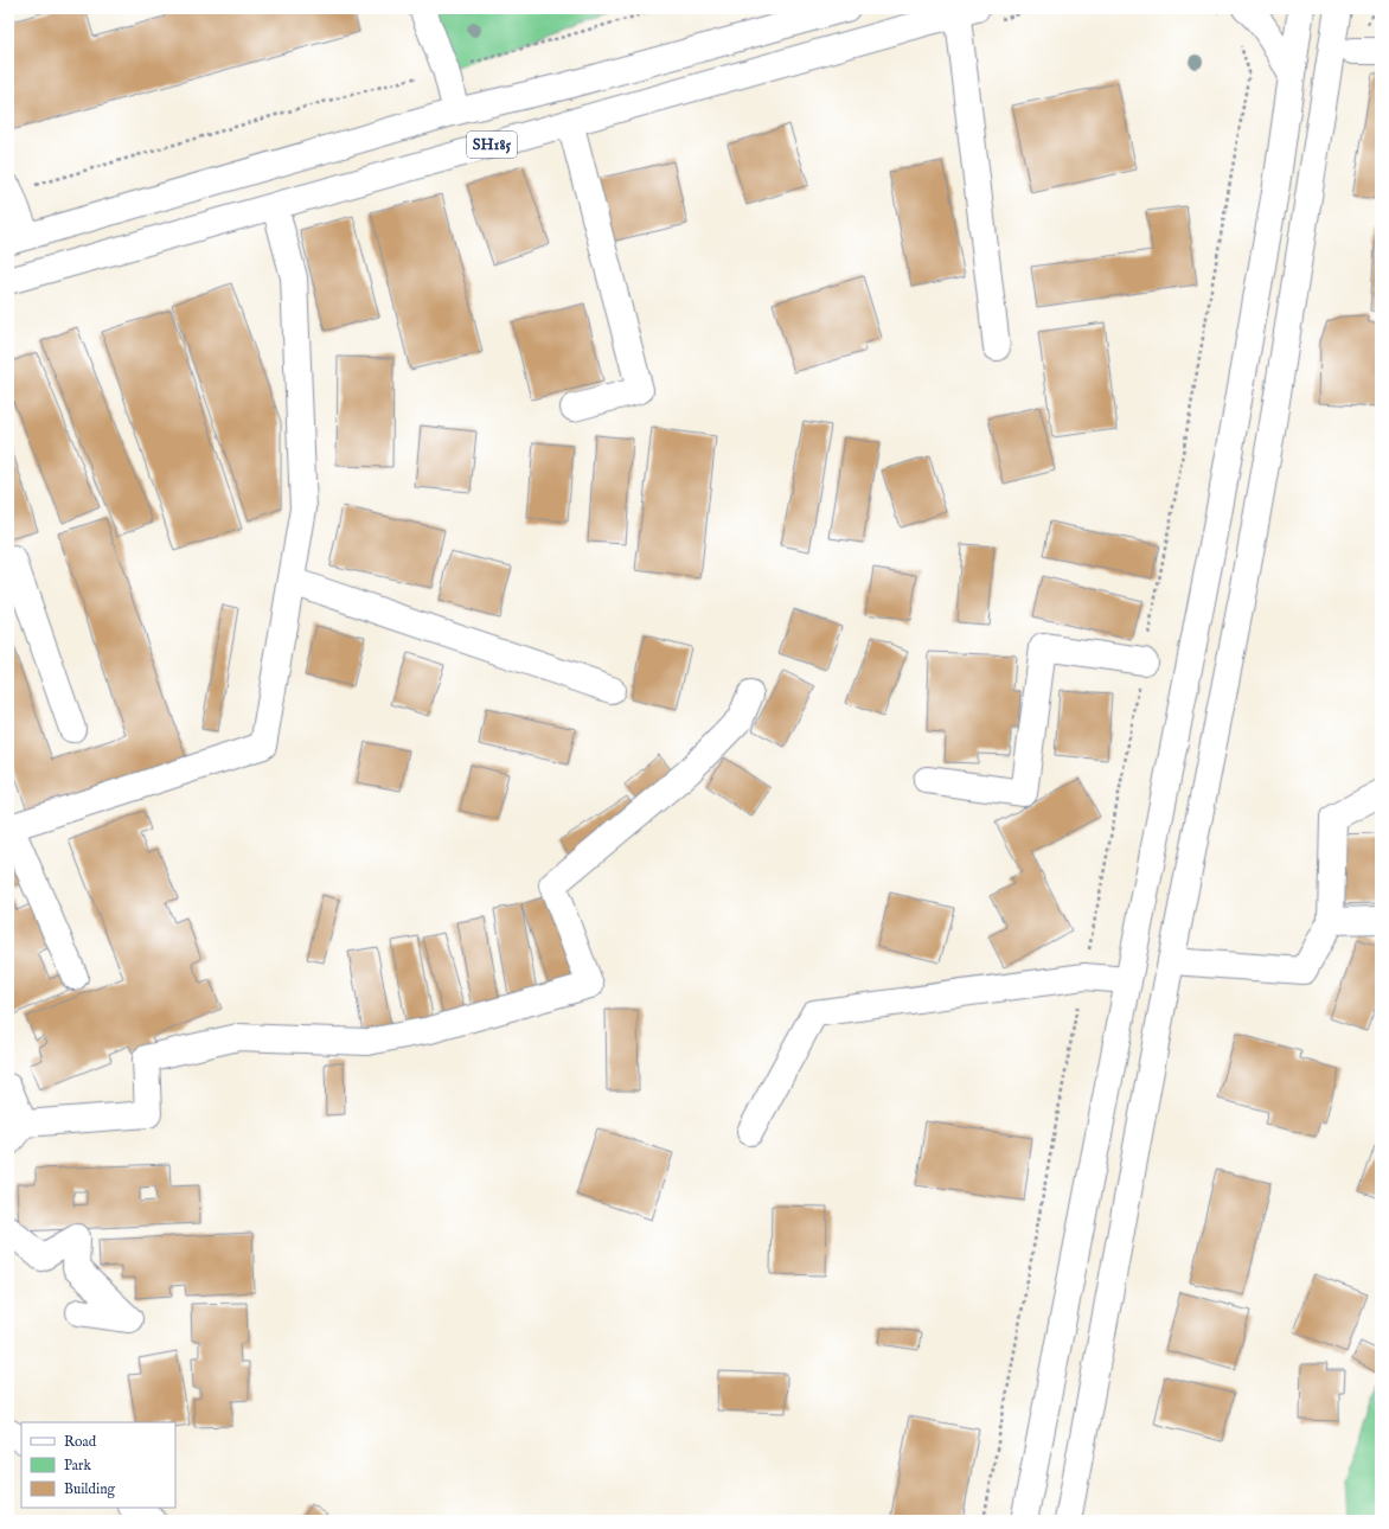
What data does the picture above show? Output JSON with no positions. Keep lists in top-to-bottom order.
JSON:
{
  "streets": {
    "main road": ["SH185"]
  },
  "legend": ["Road", "Park", "Building"]
}
